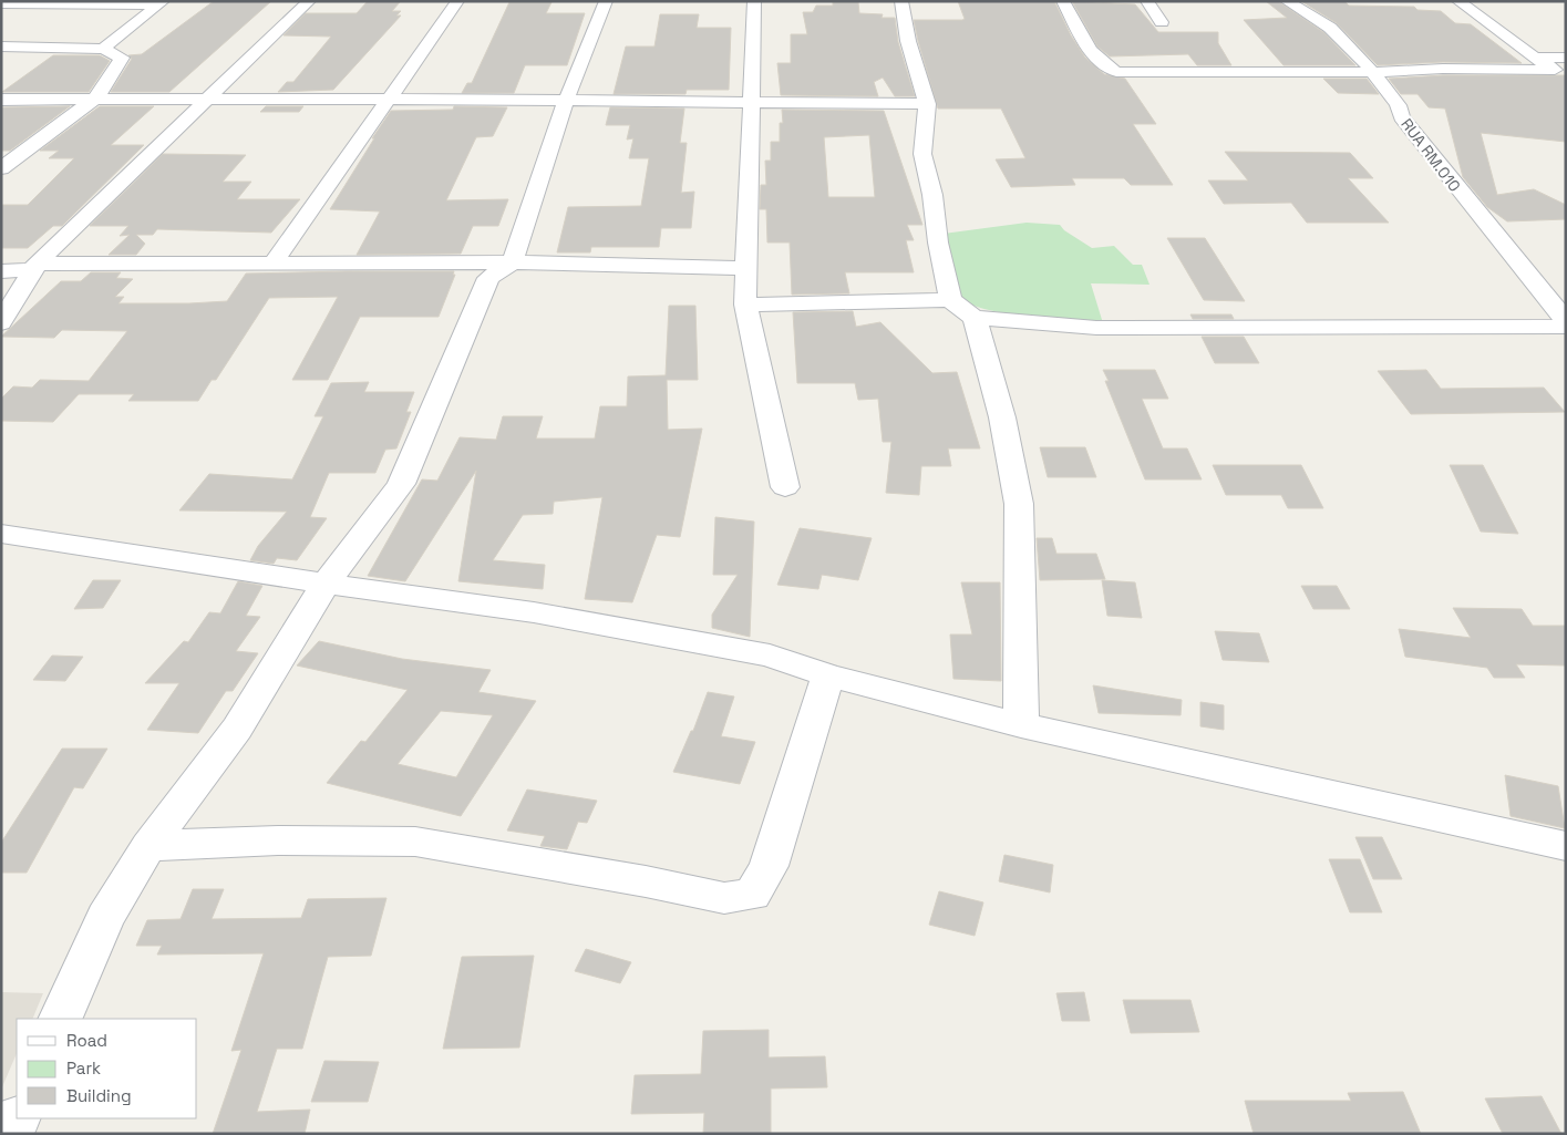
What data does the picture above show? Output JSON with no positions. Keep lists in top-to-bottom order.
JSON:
{
  "streets": {
    "street": ["RUA RM.010"]
  },
  "legend": ["Road", "Park", "Building"]
}
